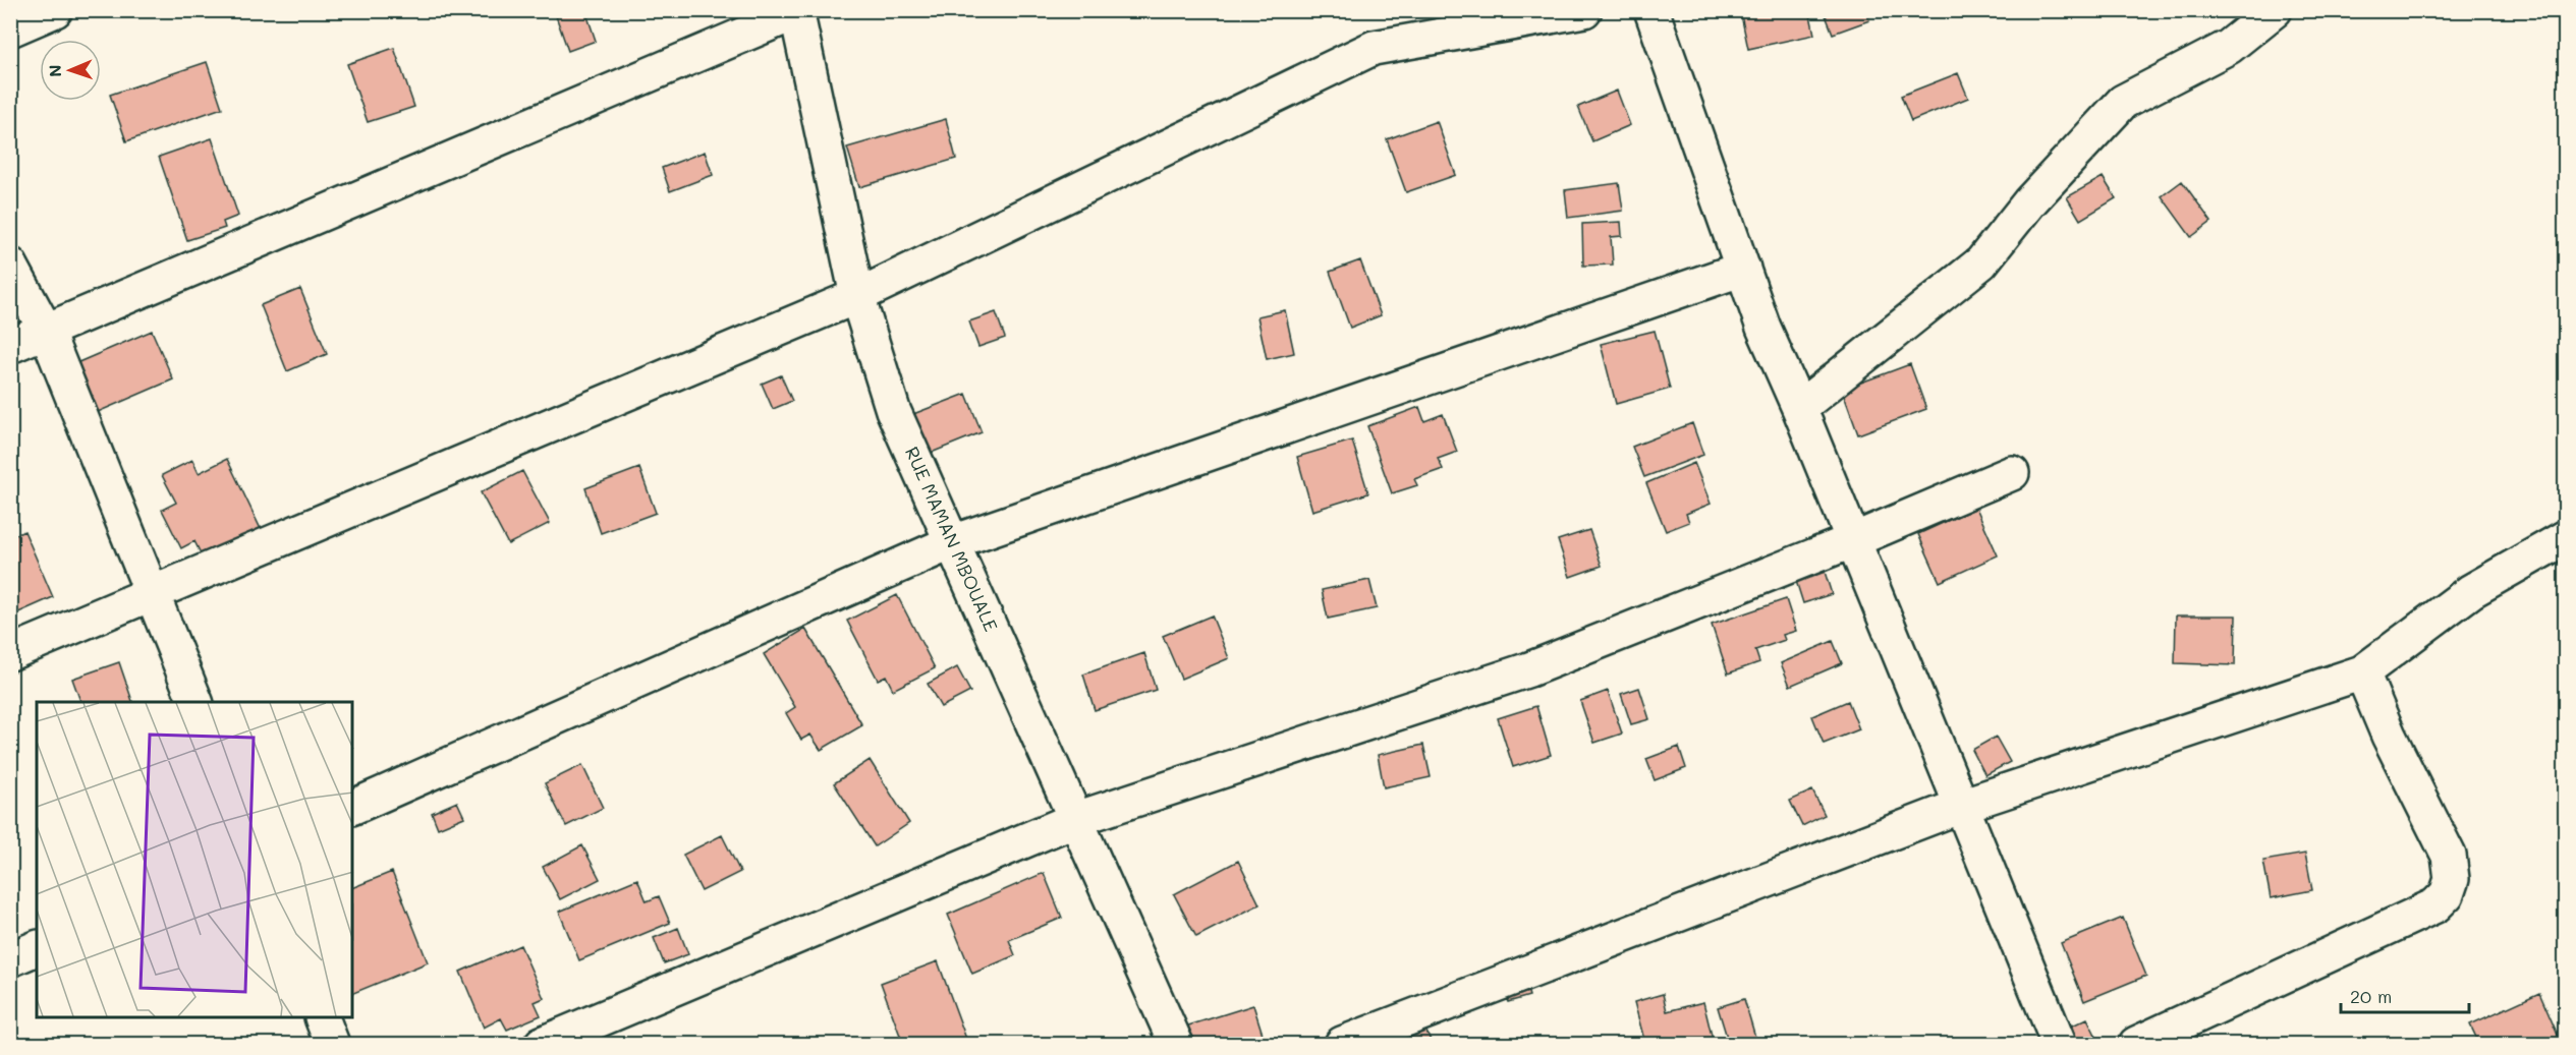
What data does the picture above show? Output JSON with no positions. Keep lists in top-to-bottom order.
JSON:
{
  "streets": {
    "street": ["RUE MAMAN MBOUALE"]
  },
  "scale_bar": "20 m",
  "north": "left"
}
